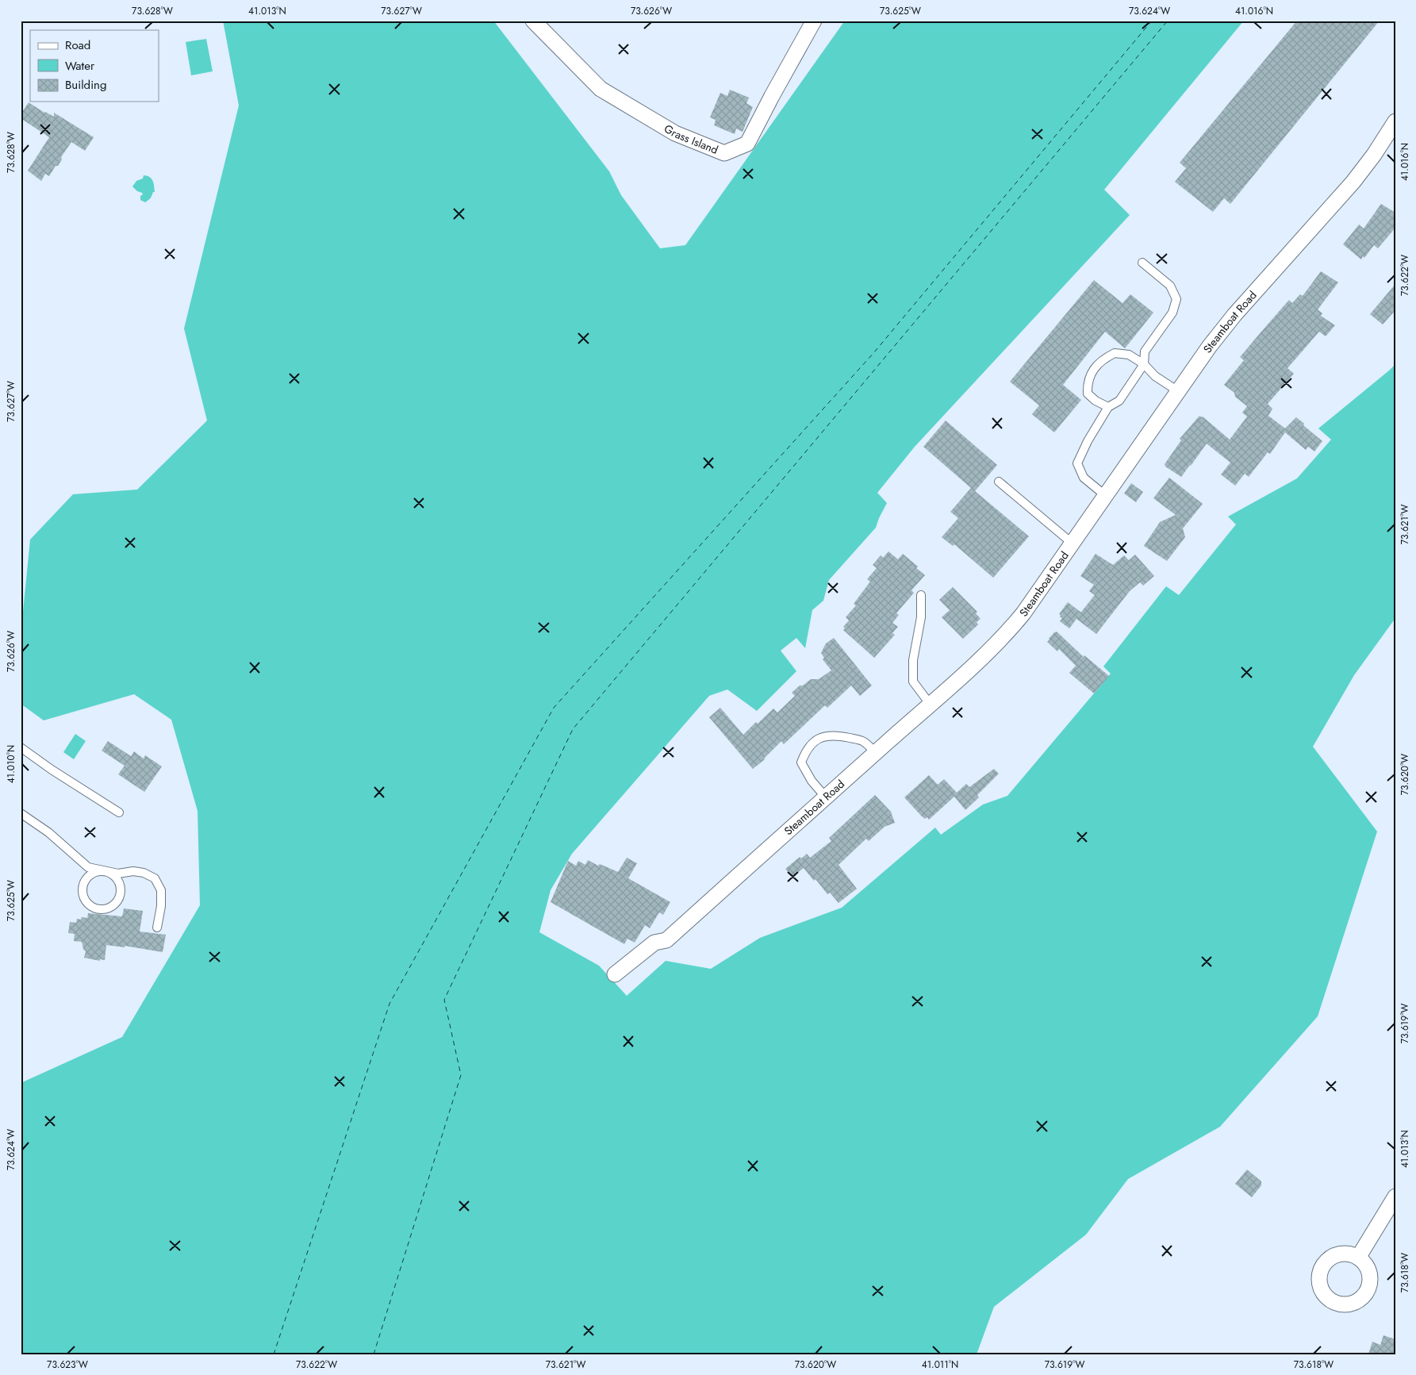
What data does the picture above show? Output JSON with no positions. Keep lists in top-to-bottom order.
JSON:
{
  "streets": {
    "street": ["Grass Island", "Steamboat Road"]
  },
  "legend": ["Road", "Water", "Building"],
  "coordinates": [
    "73.628°W",
    "41.013°N",
    "73.627°W",
    "73.626°W",
    "73.625°W",
    "73.624°W",
    "41.016°N",
    "73.622°W",
    "73.621°W",
    "41.010°N",
    "73.620°W",
    "73.619°W",
    "73.618°W",
    "73.623°W",
    "41.011°N"
  ]
}
